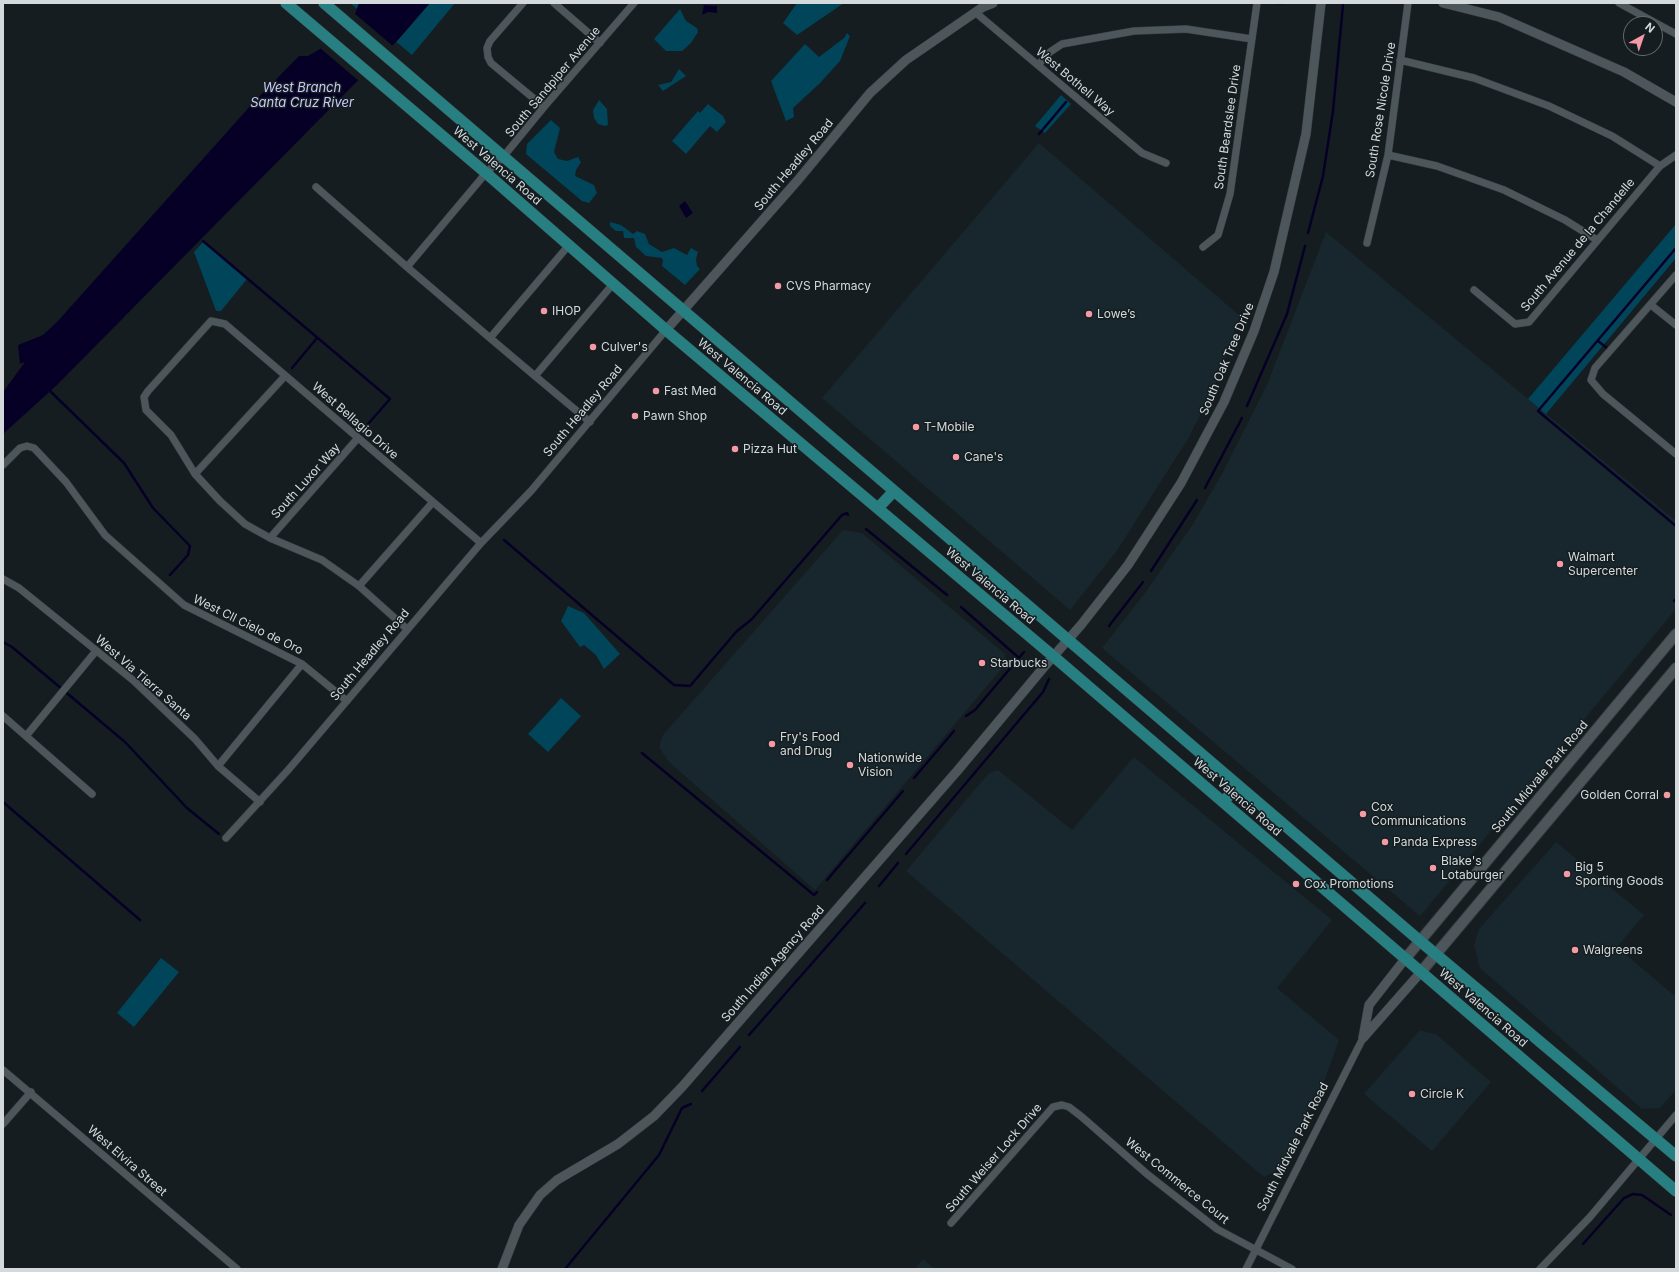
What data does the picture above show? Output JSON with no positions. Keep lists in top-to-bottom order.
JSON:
{
  "streets": {
    "main road": ["West Valencia Road", "South Midvale Park Road"],
    "street": [
      "South Sandpiper Avenue",
      "West Bothell Way",
      "South Rose Nicole Drive",
      "South Beardslee Drive",
      "South Headley Road",
      "South Avenue de la Chandelle",
      "South Oak Tree Drive",
      "West Bellagio Drive",
      "South Luxor Way",
      "West Cll Cielo de Oro",
      "West Via Tierra Santa",
      "South Indian Agency Road",
      "South Weiser Lock Drive",
      "West Elvira Street",
      "West Commerce Court"
    ]
  },
  "crossings": [
    ["South Sandpiper Avenue", "West Valencia Road"],
    ["West Bothell Way", "South Headley Road"],
    ["South Headley Road", "West Valencia Road"],
    ["South Headley Road", "West Bellagio Drive"],
    ["South Headley Road", "West Cll Cielo de Oro"],
    ["South Headley Road", "West Via Tierra Santa"],
    ["West Valencia Road", "South Oak Tree Drive"],
    ["West Valencia Road", "South Midvale Park Road"],
    ["West Valencia Road", "South Indian Agency Road"],
    ["South Oak Tree Drive", "South Indian Agency Road"],
    ["West Bellagio Drive", "South Luxor Way"],
    ["South Midvale Park Road", "West Commerce Court"],
    ["South Weiser Lock Drive", "West Commerce Court"]
  ],
  "water": ["West Branch Santa Cruz River"],
  "places": [
    "CVS Pharmacy",
    "IHOP",
    "Lowe’s",
    "Culver's",
    "Fast Med",
    "Pawn Shop",
    "T-Mobile",
    "Pizza Hut",
    "Cane's",
    "Walmart Supercenter",
    "Starbucks",
    "Fry's Food and Drug",
    "Nationwide Vision",
    "Golden Corral",
    "Cox Communications",
    "Panda Express",
    "Blake's Lotaburger",
    "Big 5 Sporting Goods",
    "Cox Promotions",
    "Walgreens",
    "Circle K"
  ],
  "north": "top right"
}
